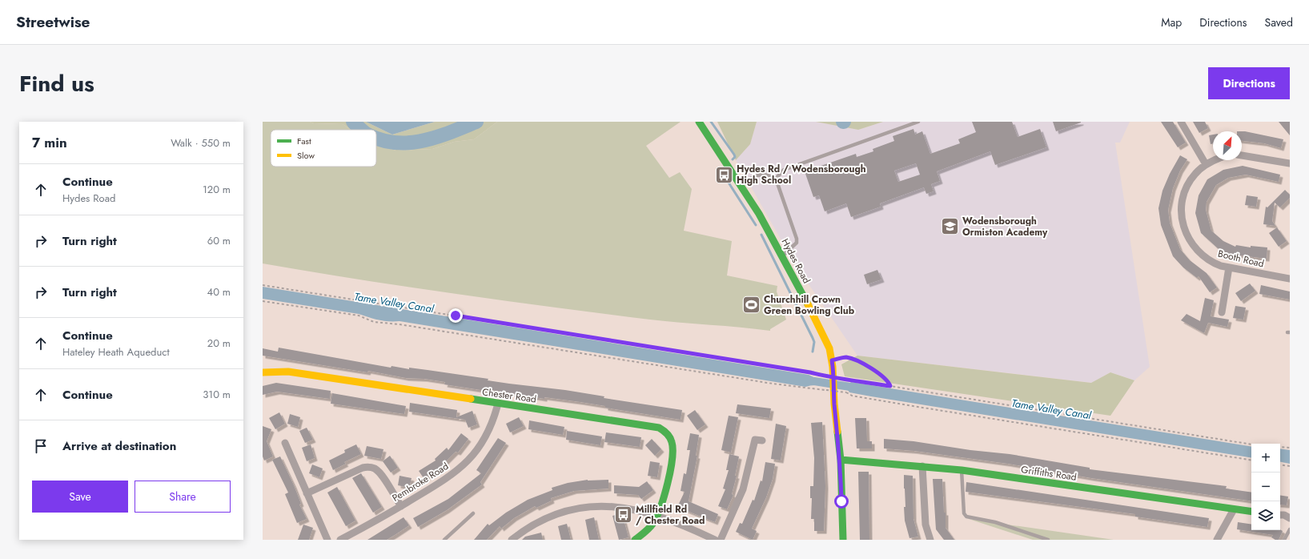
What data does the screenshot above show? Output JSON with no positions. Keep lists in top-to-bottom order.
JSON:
{
  "streets": {
    "street": [
      "Booth Road",
      "Hydes Road",
      "Chester Road",
      "Griffiths Road",
      "Pembroke Road"
    ]
  },
  "crossings": [
    ["Hydes Road", "Griffiths Road"],
    ["Chester Road", "Pembroke Road"]
  ],
  "water": ["Tame Valley Canal"],
  "places": {
    "bus stop": ["Hydes Rd / Wodensborough High School", "Millfield Rd / Chester Road"],
    "school or university": ["Wodensborough Ormiston Academy"],
    "sports": ["Churchhill Crown Green Bowling Club"]
  },
  "legend": ["Fast", "Slow"],
  "north": "top right",
  "page": {
    "header": "Streetwise",
    "nav": ["Map", "Directions", "Saved"],
    "title": "Find us",
    "buttons": [
      "Directions",
      ["Save", "Share"]
    ],
    "heading": ["7 min", "Walk · 550 m"],
    "list": [
      ["Continue", "Hydes Road", "120 m"],
      ["Turn right", "60 m"],
      ["Turn right", "40 m"],
      ["Continue", "Hateley Heath Aqueduct", "20 m"],
      ["Continue", "310 m"],
      "Arrive at destination"
    ],
    "map_buttons": ["+", "−"]
  }
}
